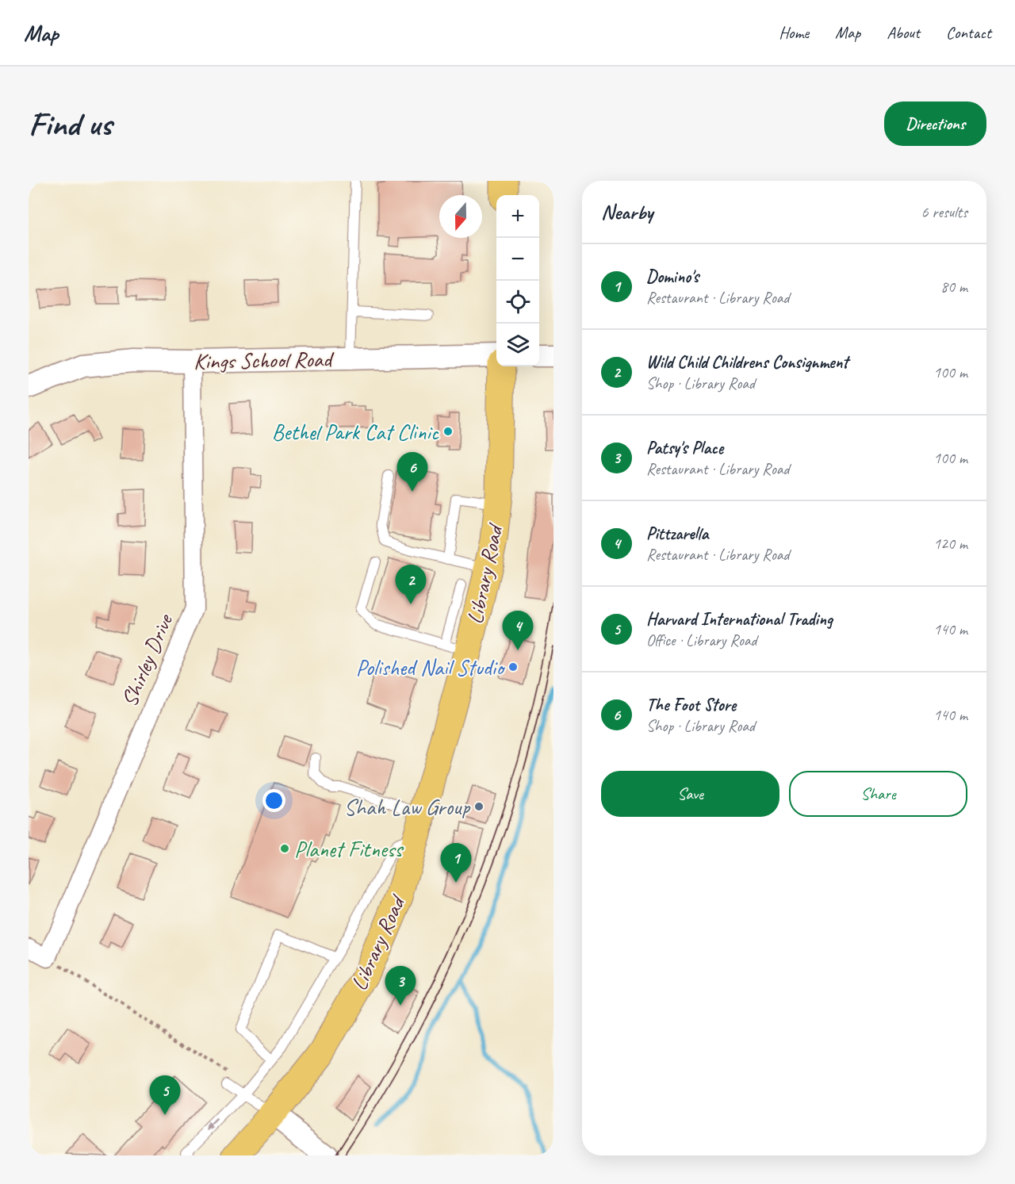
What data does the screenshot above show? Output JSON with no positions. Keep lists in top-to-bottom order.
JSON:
{
  "streets": {
    "main road": ["Library Road"],
    "street": ["Kings School Road", "Shirley Drive"]
  },
  "crossings": [
    ["Kings School Road", "Shirley Drive"]
  ],
  "places": [
    "Bethel Park Cat Clinic",
    "Polished Nail Studio",
    "Shah Law Group",
    "Planet Fitness"
  ],
  "north": "bottom",
  "page": {
    "header": "Map",
    "nav": [
      "Home",
      "Map",
      "About",
      "Contact"
    ],
    "buttons": [
      "Directions",
      ["Save", "Share"]
    ],
    "title": "Find us",
    "heading": ["Nearby", "6 results"],
    "map_buttons": ["+", "−"],
    "list": [
      {
        "mark": "1",
        "name": "Domino's",
        "note": "Restaurant · Library Road",
        "value": "80 m"
      },
      {
        "mark": "2",
        "name": "Wild Child Childrens Consignment",
        "note": "Shop · Library Road",
        "value": "100 m"
      },
      {
        "mark": "3",
        "name": "Patsy's Place",
        "note": "Restaurant · Library Road",
        "value": "100 m"
      },
      {
        "mark": "4",
        "name": "Pittzarella",
        "note": "Restaurant · Library Road",
        "value": "120 m"
      },
      {
        "mark": "5",
        "name": "Harvard International Trading",
        "note": "Office · Library Road",
        "value": "140 m"
      },
      {
        "mark": "6",
        "name": "The Foot Store",
        "note": "Shop · Library Road",
        "value": "140 m"
      }
    ],
    "pins": [
      "6",
      "2",
      "4",
      "1",
      "3",
      "5"
    ]
  }
}
